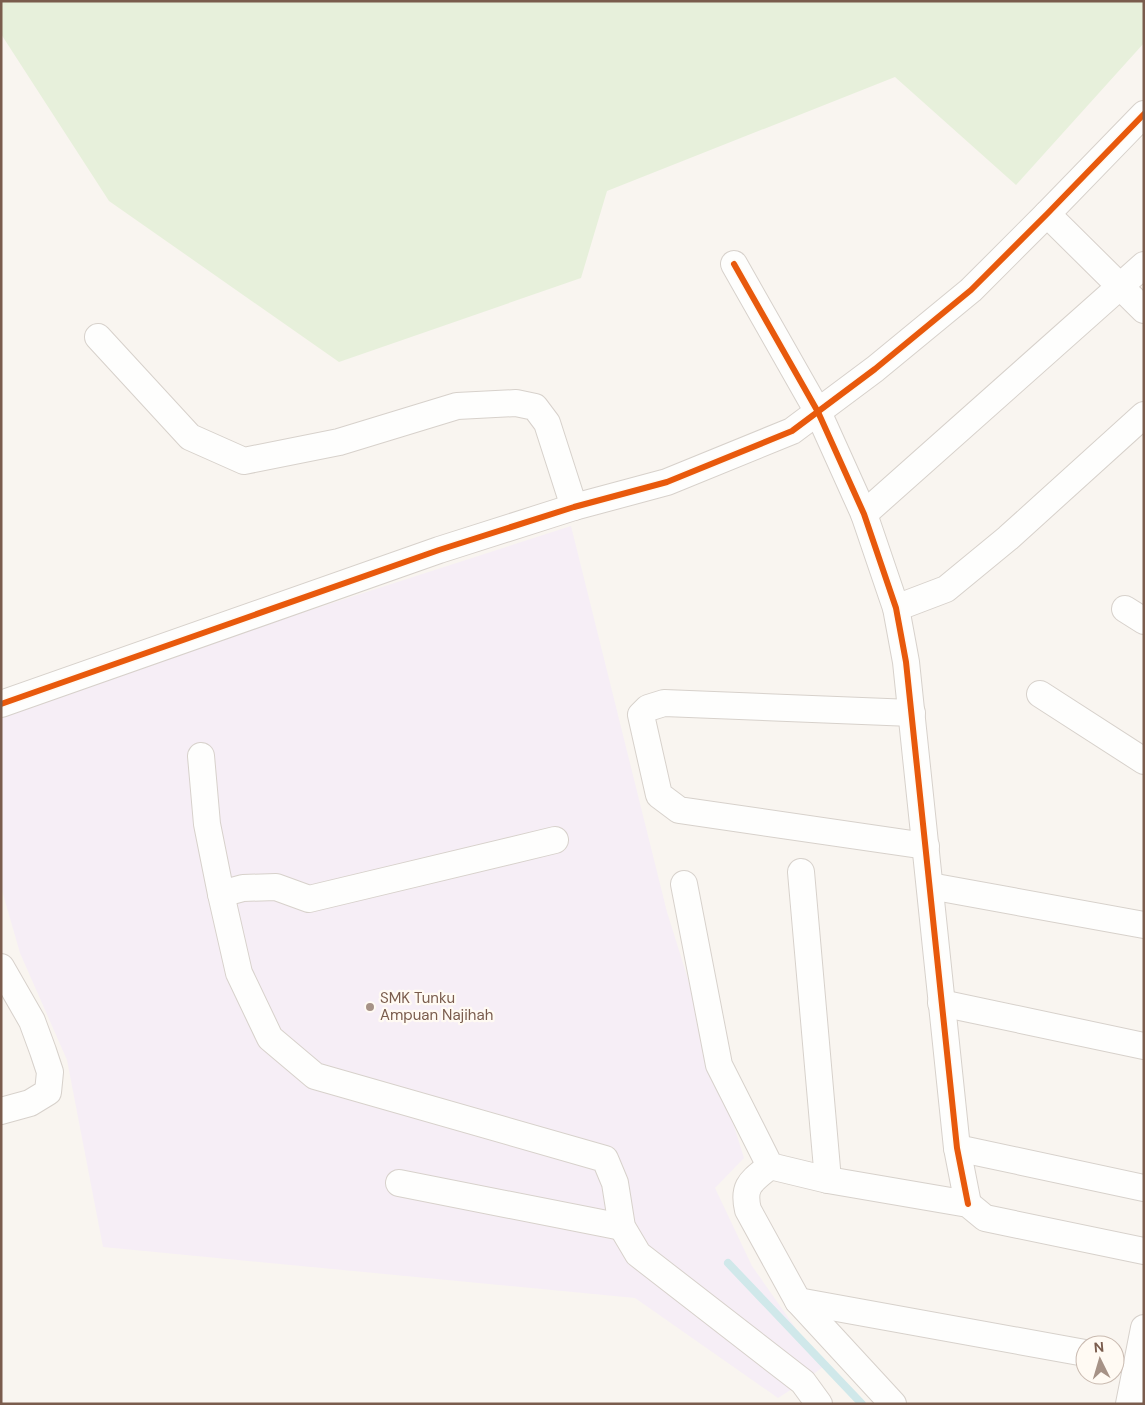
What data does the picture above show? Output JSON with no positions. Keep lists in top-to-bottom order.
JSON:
{
  "places": ["SMK Tunku Ampuan Najihah"],
  "north": "top"
}
